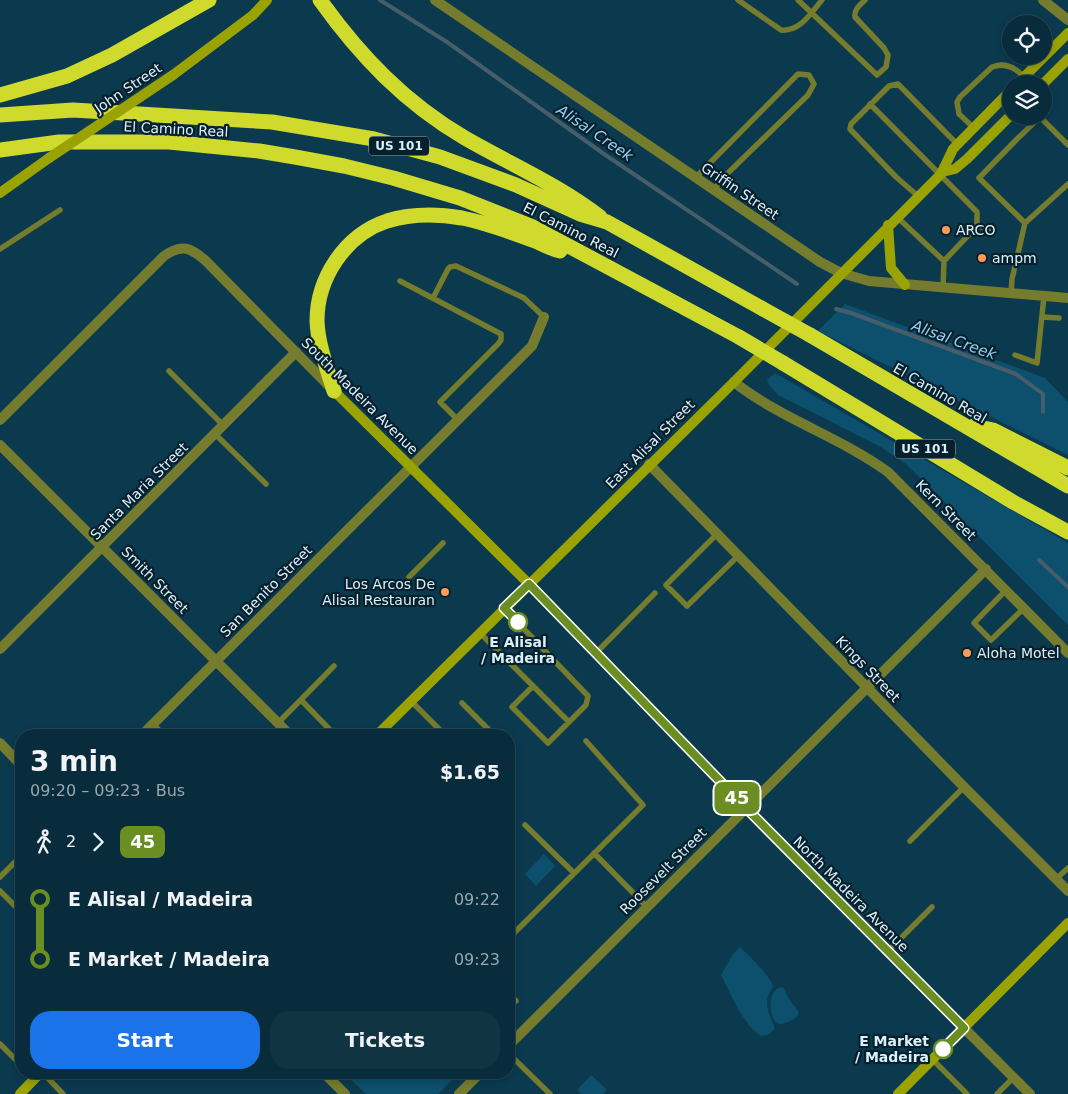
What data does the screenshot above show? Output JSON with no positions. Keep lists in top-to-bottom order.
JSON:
{
  "streets": {
    "highway": ["El Camino Real", "US 101"],
    "main road": ["John Street", "South Madeira Avenue", "East Alisal Street"],
    "street": [
      "Griffin Street",
      "Santa Maria Street",
      "Kern Street",
      "Smith Street",
      "San Benito Street",
      "Kings Street",
      "Roosevelt Street",
      "North Madeira Avenue"
    ]
  },
  "crossings": [
    ["Griffin Street", "East Alisal Street"],
    ["South Madeira Avenue", "East Alisal Street"],
    ["South Madeira Avenue", "Santa Maria Street"],
    ["South Madeira Avenue", "San Benito Street"],
    ["South Madeira Avenue", "North Madeira Avenue"],
    ["East Alisal Street", "Kern Street"],
    ["East Alisal Street", "Kings Street"],
    ["East Alisal Street", "North Madeira Avenue"],
    ["Santa Maria Street", "Smith Street"],
    ["Kern Street", "Roosevelt Street"],
    ["Smith Street", "San Benito Street"],
    ["Kings Street", "Roosevelt Street"],
    ["Roosevelt Street", "North Madeira Avenue"]
  ],
  "water": ["Alisal Creek"],
  "places": [
    "ARCO",
    "ampm",
    "Los Arcos De Alisal Restauran",
    "E Alisal / Madeira",
    "Aloha Motel",
    "E Market / Madeira"
  ],
  "lines": ["bus line 45"],
  "page": {
    "on_map": "45",
    "heading": ["3 min", "09:20 – 09:23 · Bus", "$1.65"],
    "legs": ["2", "45"],
    "list": [
      {
        "name": "E Alisal / Madeira",
        "value": "09:22"
      },
      {
        "name": "E Market / Madeira",
        "value": "09:23"
      }
    ],
    "buttons": ["Start", "Tickets"]
  }
}
